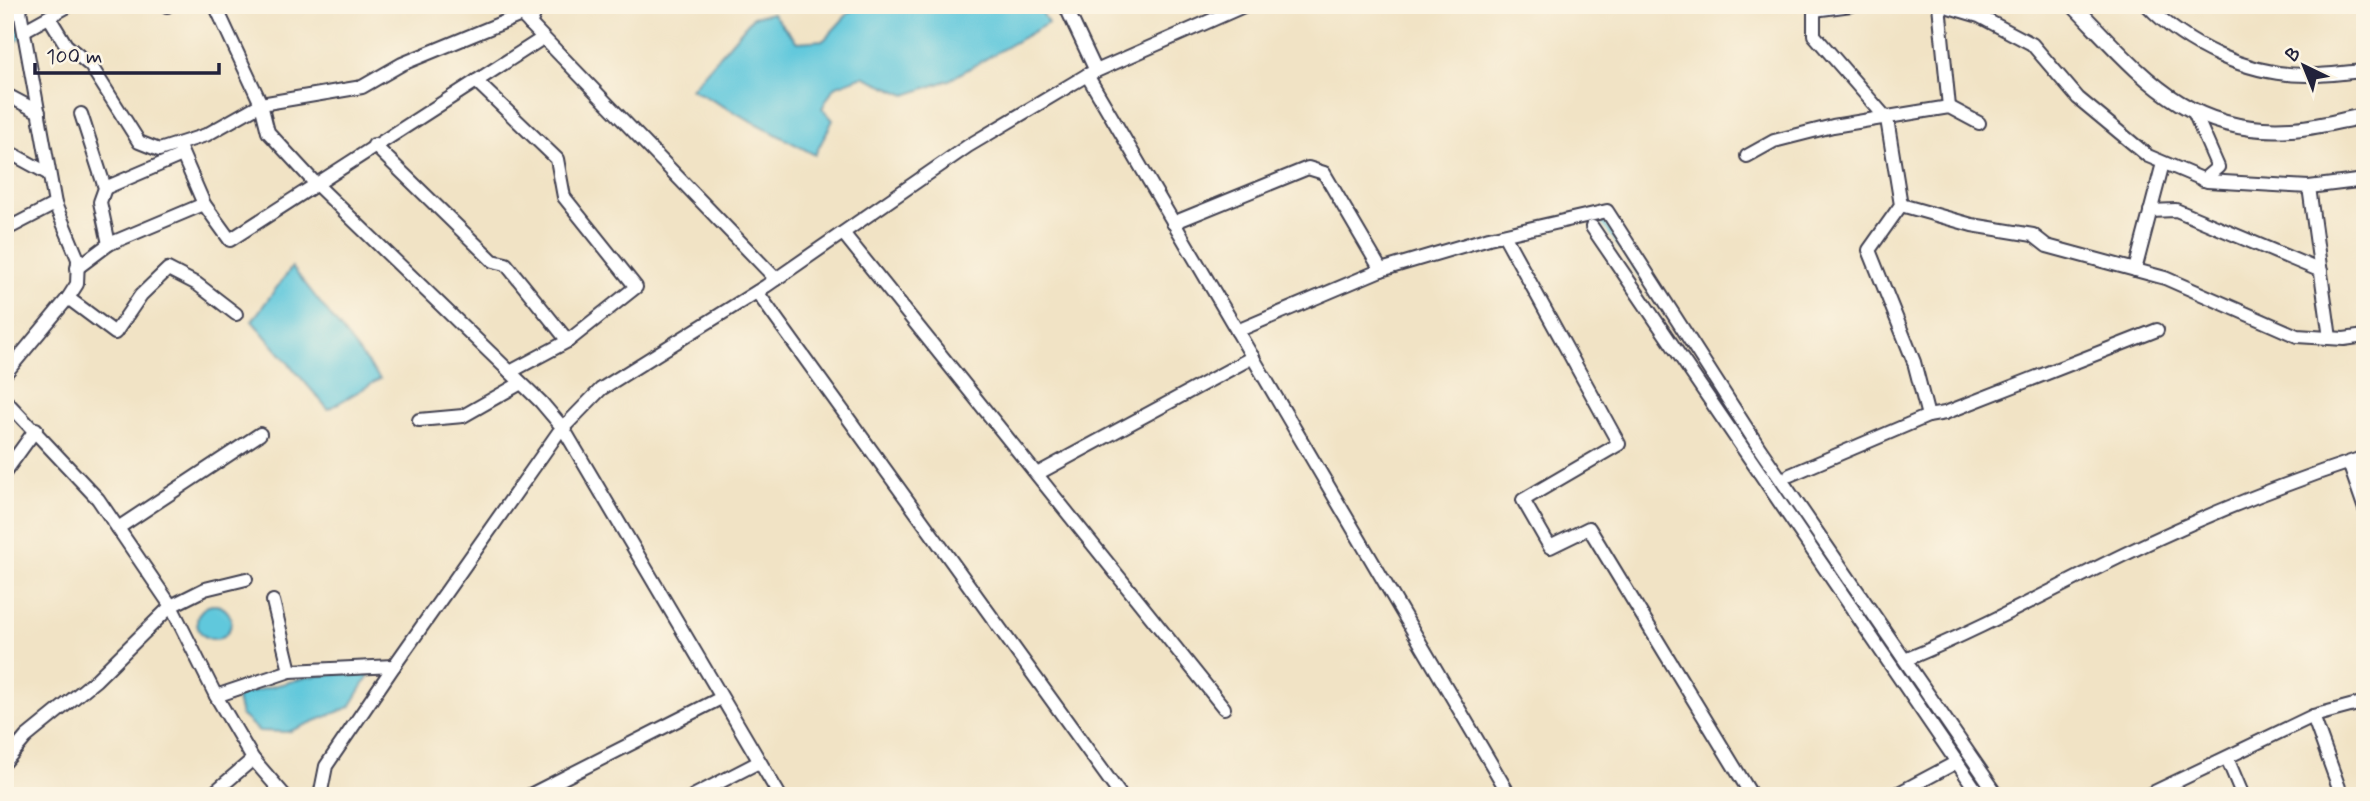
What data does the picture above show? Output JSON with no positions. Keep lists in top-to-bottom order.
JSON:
{
  "scale_bar": "100 m",
  "north": "top left"
}
